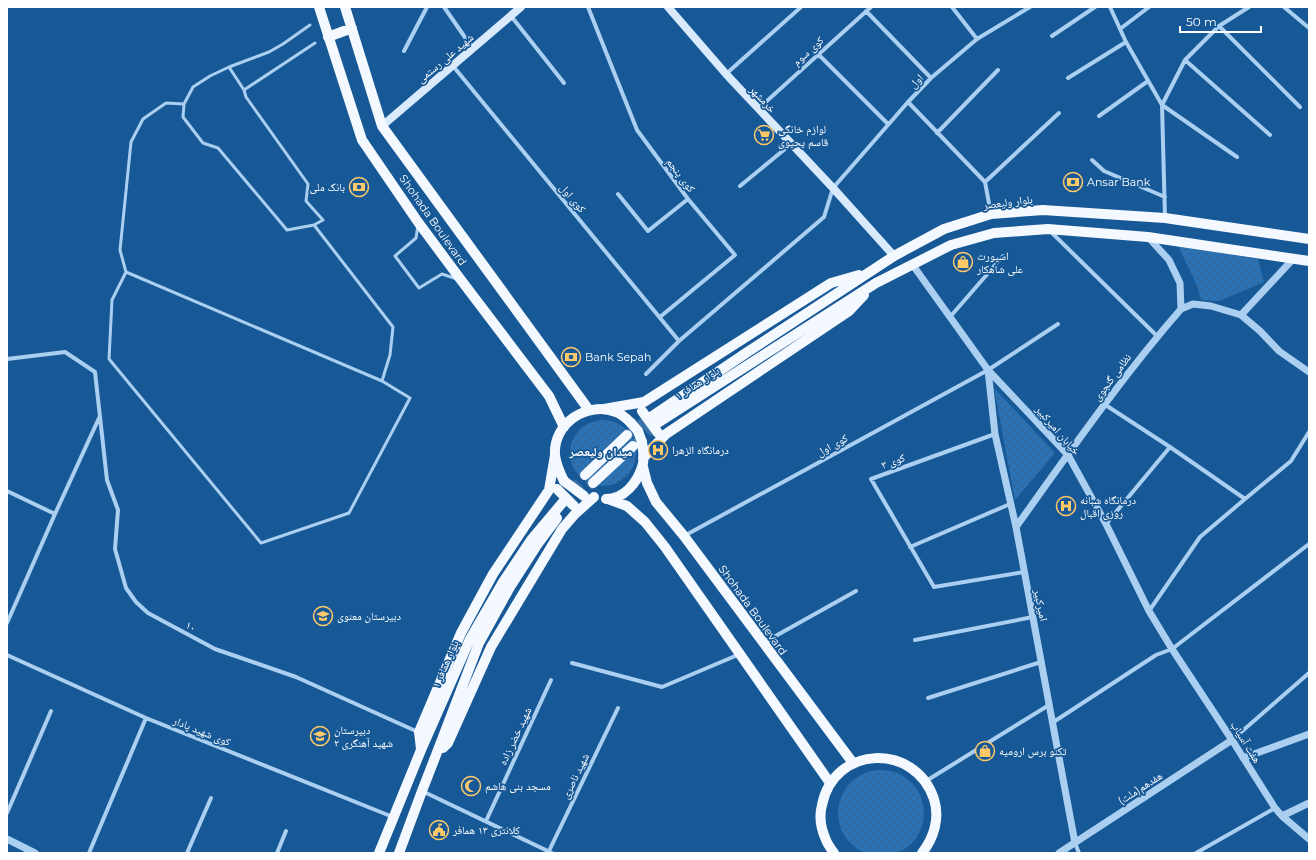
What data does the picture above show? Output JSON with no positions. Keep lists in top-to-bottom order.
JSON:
{
  "streets": {
    "main road": [
      "شهید علی رستمی",
      "خرمشهر",
      "بلوار ولیعصر",
      "Shohada Boulevard",
      "بلوار همافر ۱"
    ],
    "street": [
      "کوی سوم",
      "اول",
      "کوی پنجم",
      "کوی اول",
      "نظامی گنجوی",
      "خیابان امیرکبیر",
      "کوی ۳",
      "امیرکبیر",
      "۱۰",
      "کوی شهید پادار",
      "شهید خضر زاده",
      "هفت آسیاب",
      "شهید ناصری",
      "هفدهم(ملت)"
    ]
  },
  "crossings": [
    ["کوی سوم", "خرمشهر"],
    ["شهید علی رستمی", "کوی اول"],
    ["شهید علی رستمی", "Shohada Boulevard"],
    ["اول", "خرمشهر"],
    ["خرمشهر", "بلوار ولیعصر"],
    ["کوی پنجم", "کوی اول"],
    ["کوی اول", "Shohada Boulevard"],
    ["کوی اول", "خیابان امیرکبیر"],
    ["کوی اول", "امیرکبیر"],
    ["بلوار ولیعصر", "بلوار همافر ۱"],
    ["نظامی گنجوی", "خیابان امیرکبیر"],
    ["نظامی گنجوی", "امیرکبیر"],
    ["بلوار همافر ۱", "کوی شهید پادار"],
    ["خیابان امیرکبیر", "امیرکبیر"],
    ["خیابان امیرکبیر", "هفت آسیاب"],
    ["کوی ۳", "امیرکبیر"],
    ["امیرکبیر", "هفدهم(ملت)"],
    ["هفت آسیاب", "هفدهم(ملت)"]
  ],
  "districts": ["میدان ولیعصر"],
  "places": {
    "supermarket": ["لوازم خانگی قاسم یحیوی"],
    "bank": ["Ansar Bank", "بانک ملی", "Bank Sepah"],
    "shop": ["اسپورت علی شاهکار", "تکنو برس ارومیه"],
    "hospital": ["درمانگاه الزهرا", "درمانگاه شبانه روزی اقبال"],
    "school or university": ["دبیرستان معنوی", "دبیرستان شهید آهنگری ۲"],
    "mosque": ["مسجد بنی هاشم"],
    "public building": ["کلانتری ۱۳ همافر"]
  },
  "scale_bar": "50 m"
}
